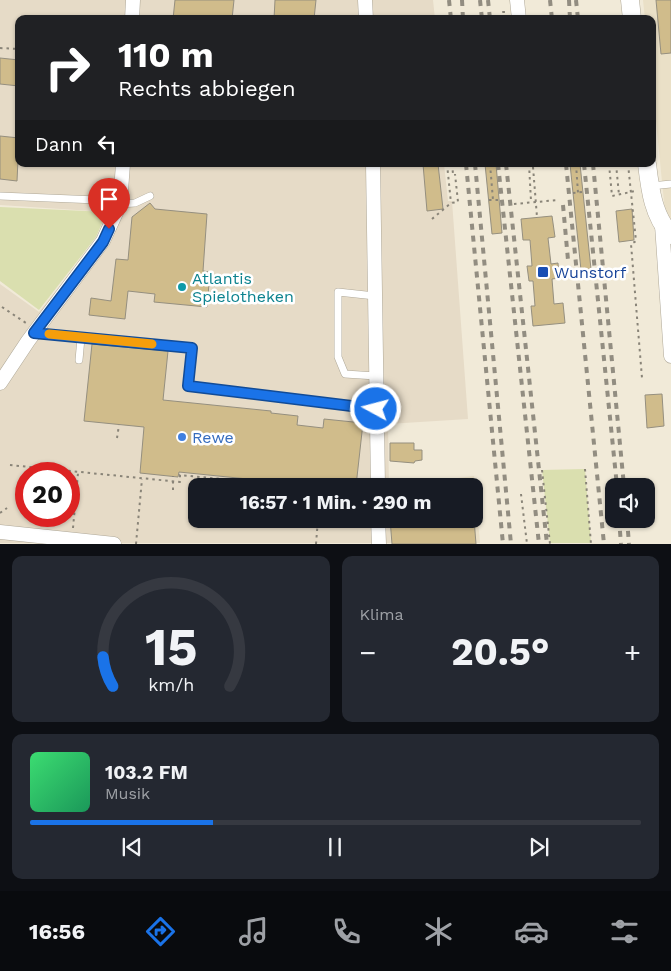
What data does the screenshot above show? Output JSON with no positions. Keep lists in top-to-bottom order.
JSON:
{
  "places": {
    "transit": ["Wunstorf"],
    "other": ["Atlantis Spielotheken", "Rewe"]
  },
  "page": {
    "turn": ["110 m", "Rechts abbiegen"],
    "then": "Dann",
    "limit": "20",
    "trip": "16:57 · 1 Min. · 290 m",
    "tile": "Klima",
    "heat": ["−", "20.5°", "+"],
    "song": ["103.2 FM", "Musik"],
    "tabs": "16:56",
    "gauge": ["15", "km/h"]
  }
}
